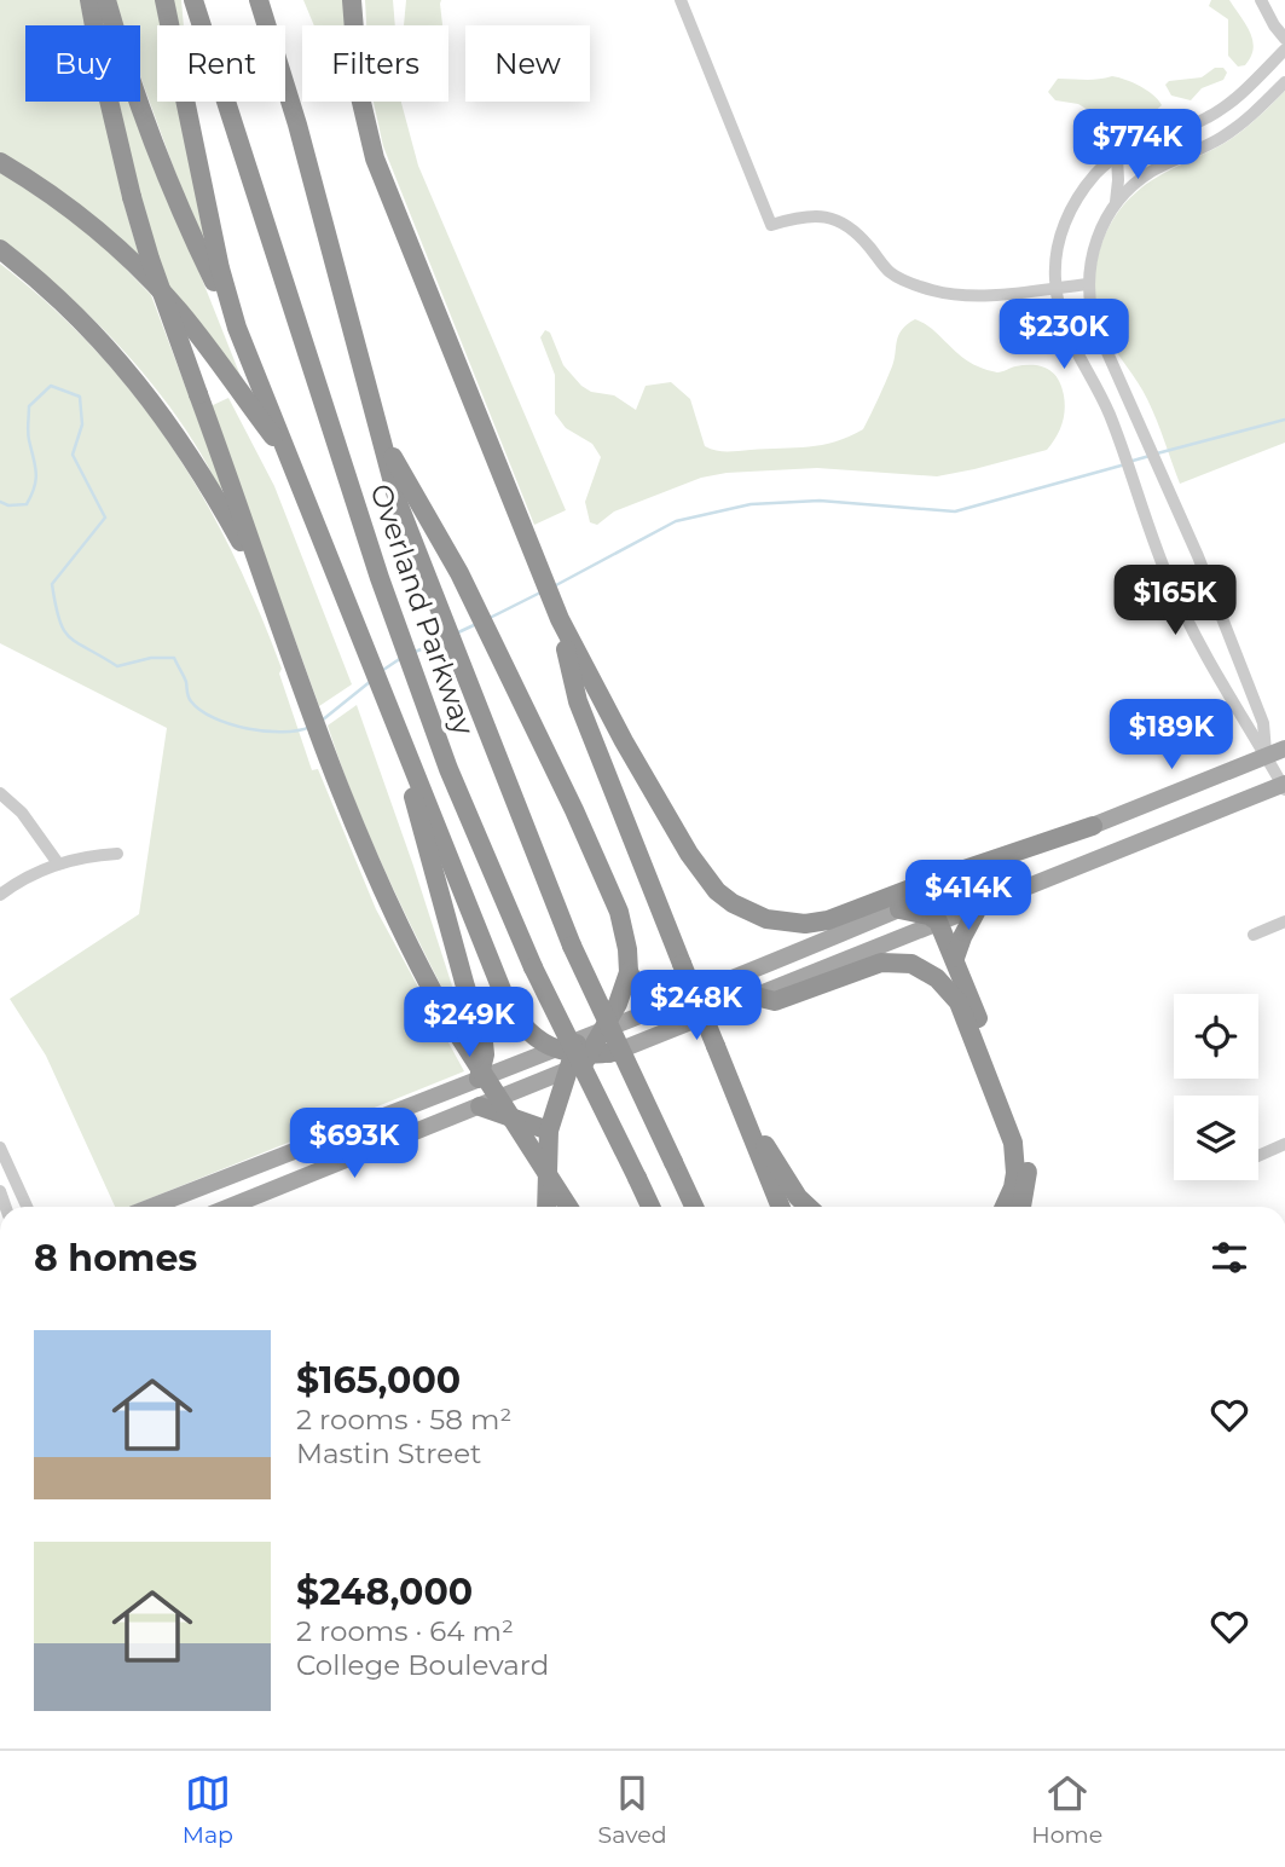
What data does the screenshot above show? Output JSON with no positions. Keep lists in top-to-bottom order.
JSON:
{
  "streets": {
    "highway": ["Overland Parkway"]
  },
  "page": {
    "chip": [
      "Buy",
      "Rent",
      "Filters",
      "New"
    ],
    "price": [
      "$774K",
      "$230K",
      "$165K",
      "$189K",
      "$414K",
      "$248K",
      "$249K",
      "$693K"
    ],
    "heading": "8 homes",
    "list": [
      {
        "name": "$165,000",
        "note": "2 rooms · 58 m² · Mastin Street"
      },
      {
        "name": "$248,000",
        "note": "2 rooms · 64 m² · College Boulevard"
      }
    ],
    "tabs": ["Map", "Saved", "Home"]
  }
}
